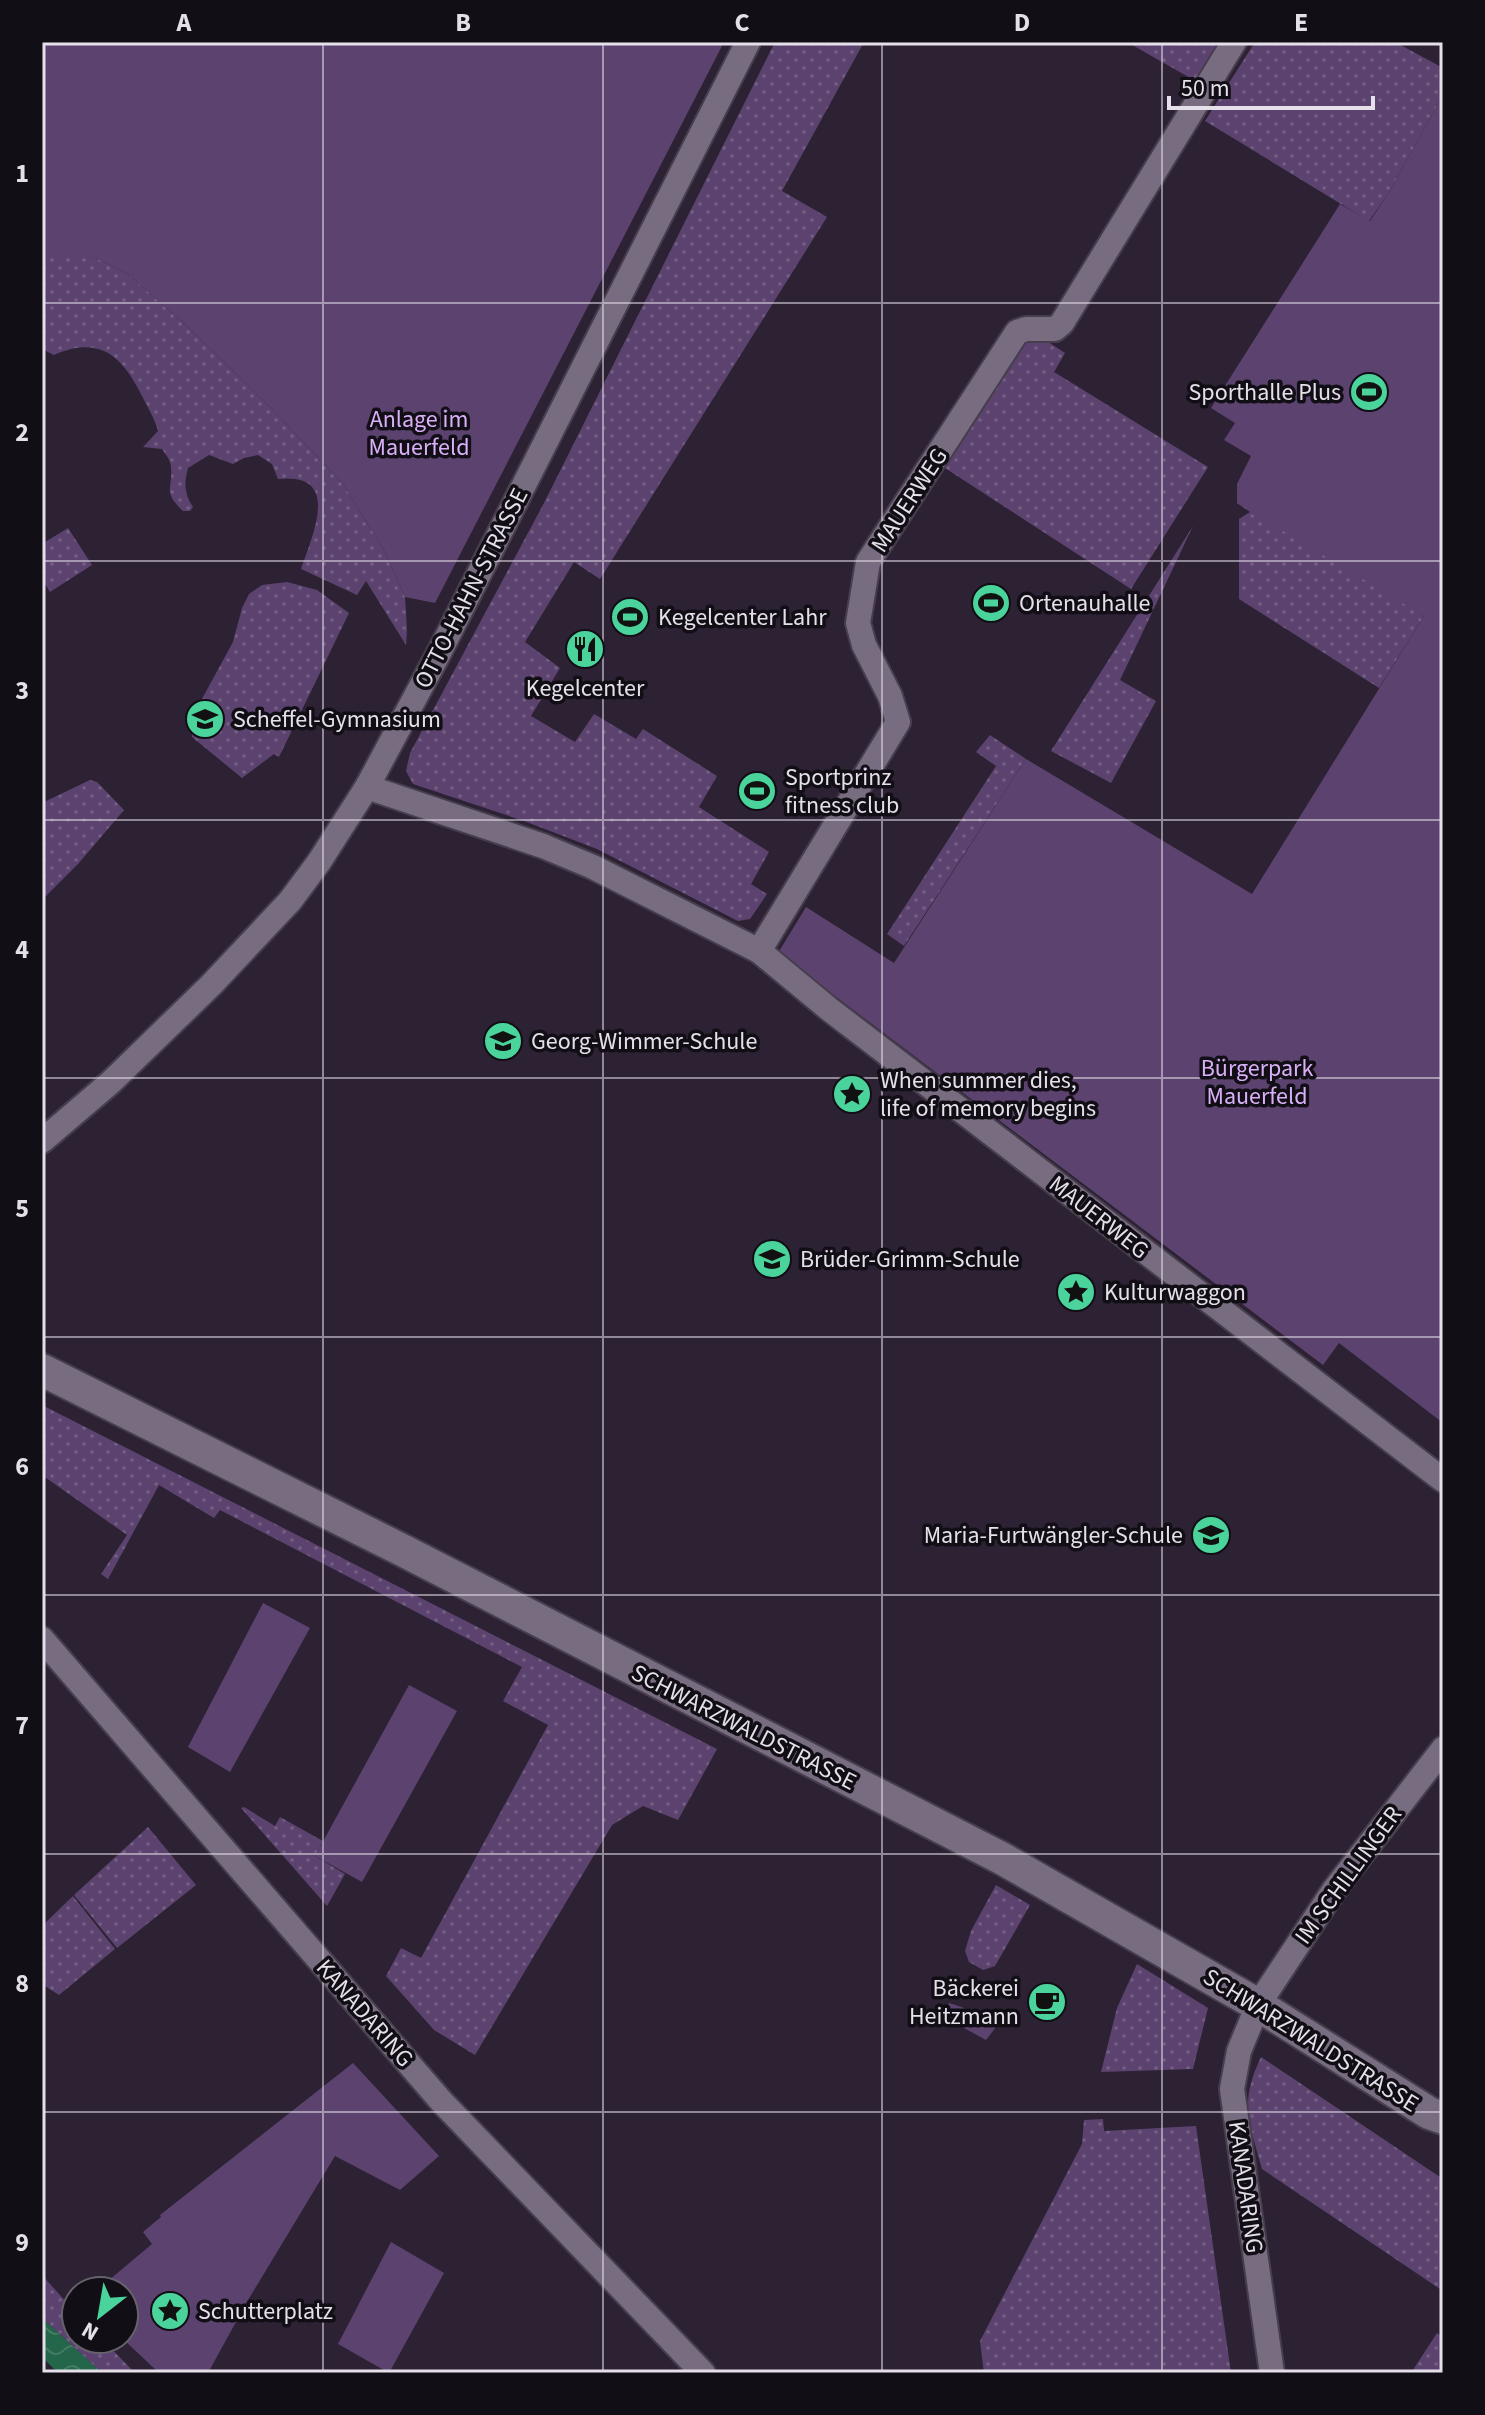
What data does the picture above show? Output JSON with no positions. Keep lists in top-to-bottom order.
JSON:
{
  "streets": {
    "street": [
      "MAUERWEG",
      "OTTO-HAHN-STRASSE",
      "SCHWARZWALDSTRASSE",
      "IM SCHILLINGER",
      "KANADARING"
    ]
  },
  "crossings": [
    ["MAUERWEG", "OTTO-HAHN-STRASSE"],
    ["SCHWARZWALDSTRASSE", "IM SCHILLINGER"],
    ["SCHWARZWALDSTRASSE", "KANADARING"],
    ["IM SCHILLINGER", "KANADARING"]
  ],
  "parks": ["Anlage im Mauerfeld", "Bürgerpark Mauerfeld"],
  "places": {
    "sports": [
      "Sporthalle Plus",
      "Ortenauhalle",
      "Kegelcenter Lahr",
      "Sportprinz fitness club"
    ],
    "restaurant": ["Kegelcenter"],
    "school or university": [
      "Scheffel-Gymnasium",
      "Georg-Wimmer-Schule",
      "Brüder-Grimm-Schule",
      "Maria-Furtwängler-Schule"
    ],
    "place": ["When summer dies, life of memory begins", "Kulturwaggon", "Schutterplatz"],
    "cafe": ["Bäckerei Heitzmann"]
  },
  "scale_bar": "50 m",
  "north": "bottom left",
  "grid": {
    "columns": [
      "A",
      "B",
      "C",
      "D",
      "E"
    ],
    "rows": [
      "1",
      "2",
      "3",
      "4",
      "5",
      "6",
      "7",
      "8",
      "9"
    ]
  }
}
